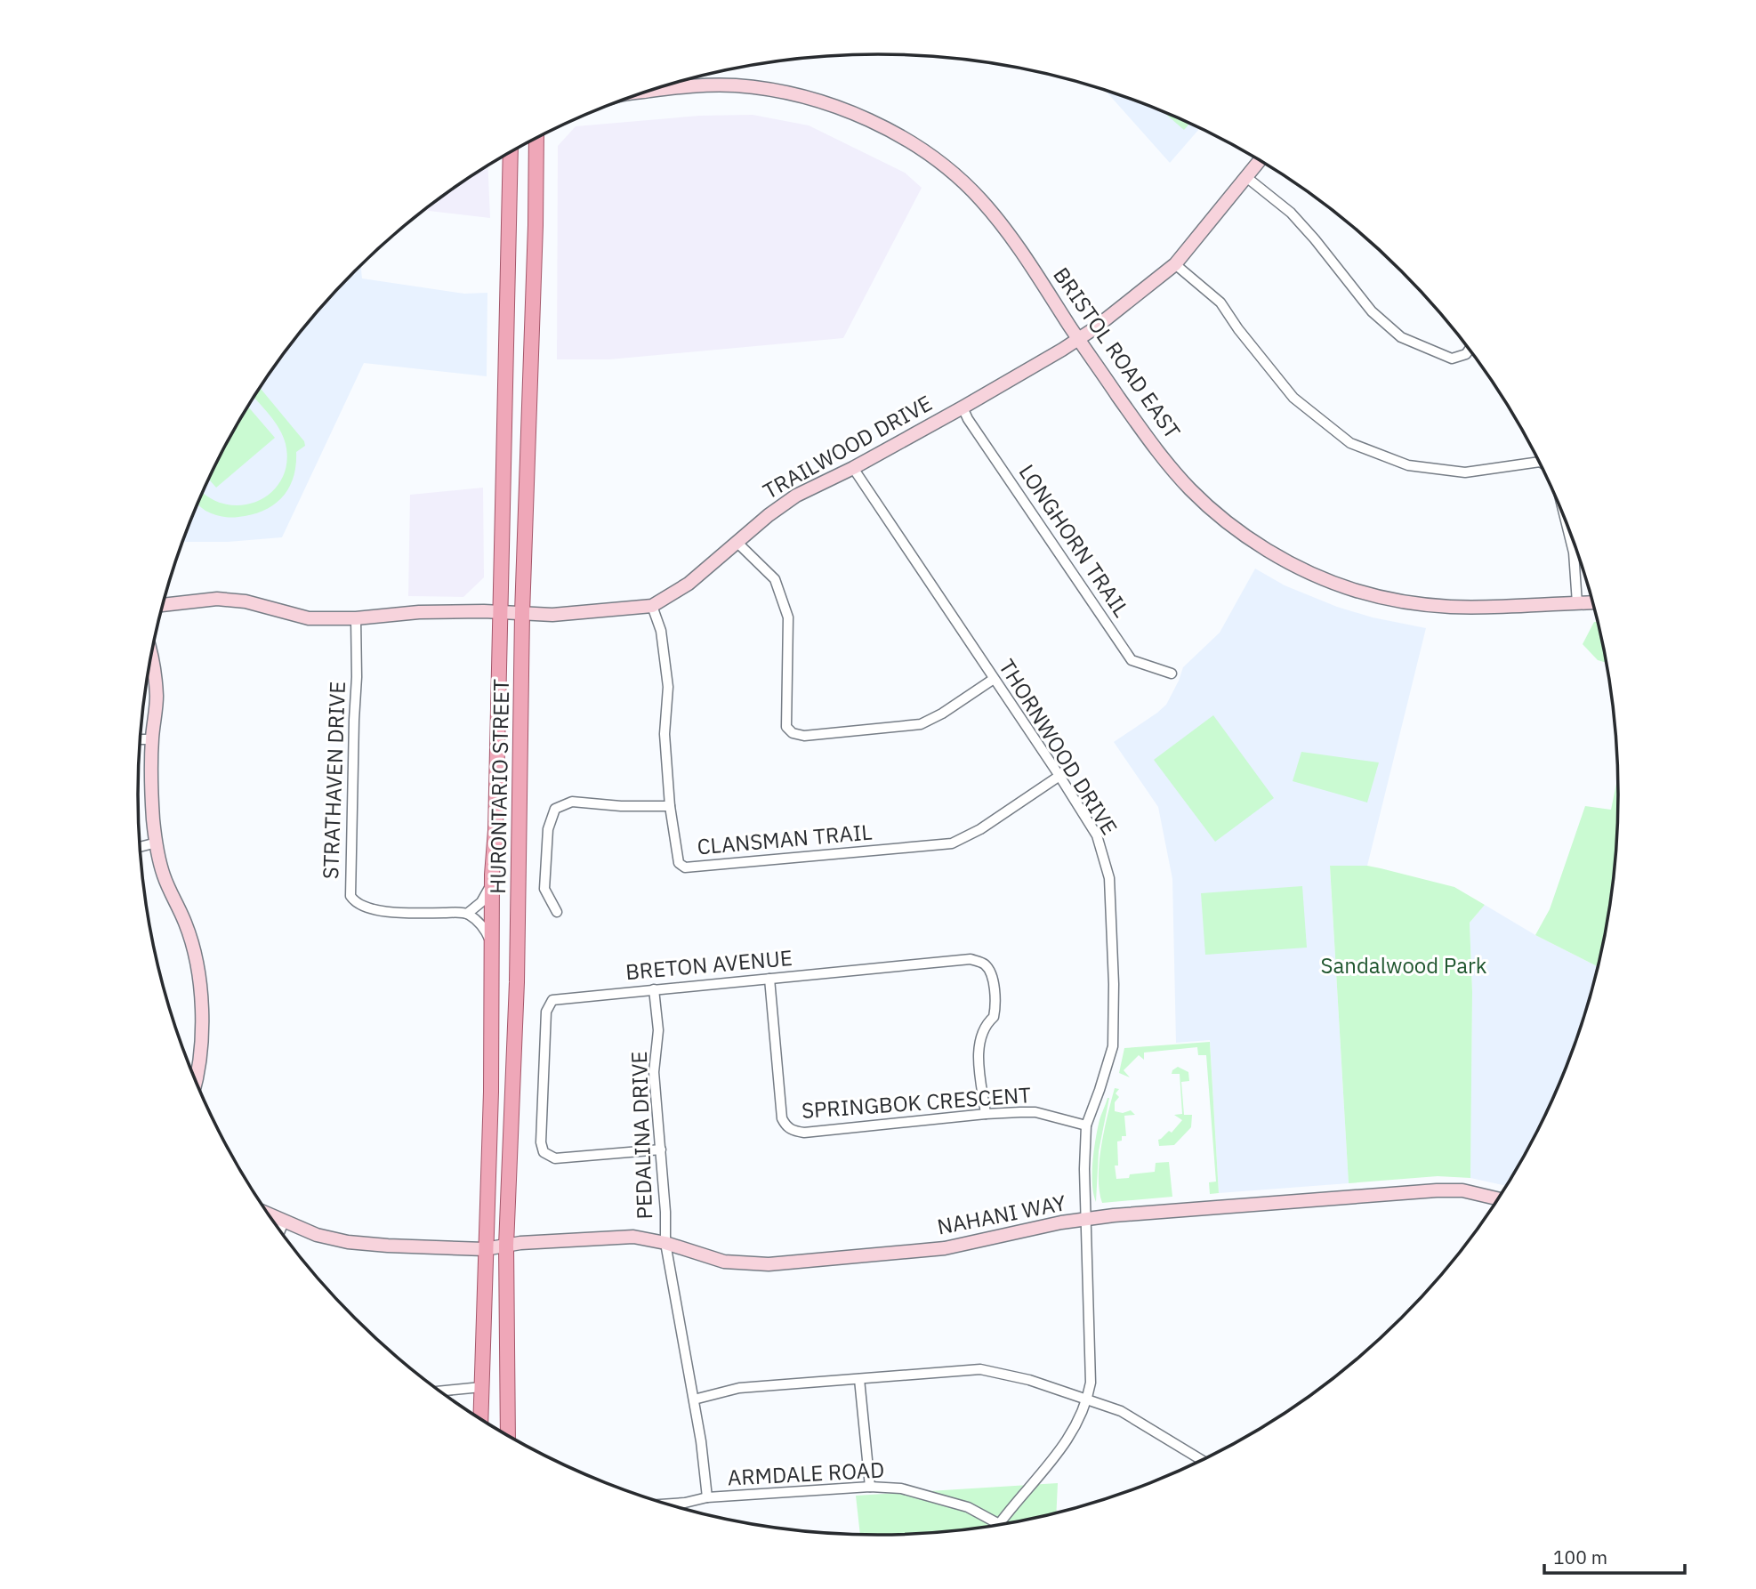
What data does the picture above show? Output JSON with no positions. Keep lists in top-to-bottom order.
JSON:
{
  "streets": {
    "main road": ["HURONTARIO STREET"],
    "street": [
      "BRISTOL ROAD EAST",
      "TRAILWOOD DRIVE",
      "LONGHORN TRAIL",
      "THORNWOOD DRIVE",
      "STRATHAVEN DRIVE",
      "CLANSMAN TRAIL",
      "BRETON AVENUE",
      "SPRINGBOK CRESCENT",
      "PEDALINA DRIVE",
      "NAHANI WAY",
      "ARMDALE ROAD"
    ]
  },
  "crossings": [
    ["BRISTOL ROAD EAST", "TRAILWOOD DRIVE"],
    ["TRAILWOOD DRIVE", "LONGHORN TRAIL"],
    ["TRAILWOOD DRIVE", "THORNWOOD DRIVE"],
    ["TRAILWOOD DRIVE", "STRATHAVEN DRIVE"],
    ["TRAILWOOD DRIVE", "HURONTARIO STREET"],
    ["TRAILWOOD DRIVE", "CLANSMAN TRAIL"],
    ["THORNWOOD DRIVE", "CLANSMAN TRAIL"],
    ["THORNWOOD DRIVE", "SPRINGBOK CRESCENT"],
    ["THORNWOOD DRIVE", "NAHANI WAY"],
    ["THORNWOOD DRIVE", "ARMDALE ROAD"],
    ["HURONTARIO STREET", "NAHANI WAY"],
    ["BRETON AVENUE", "SPRINGBOK CRESCENT"],
    ["BRETON AVENUE", "PEDALINA DRIVE"],
    ["PEDALINA DRIVE", "NAHANI WAY"],
    ["PEDALINA DRIVE", "ARMDALE ROAD"]
  ],
  "parks": ["Sandalwood Park"],
  "scale_bar": "100 m"
}
